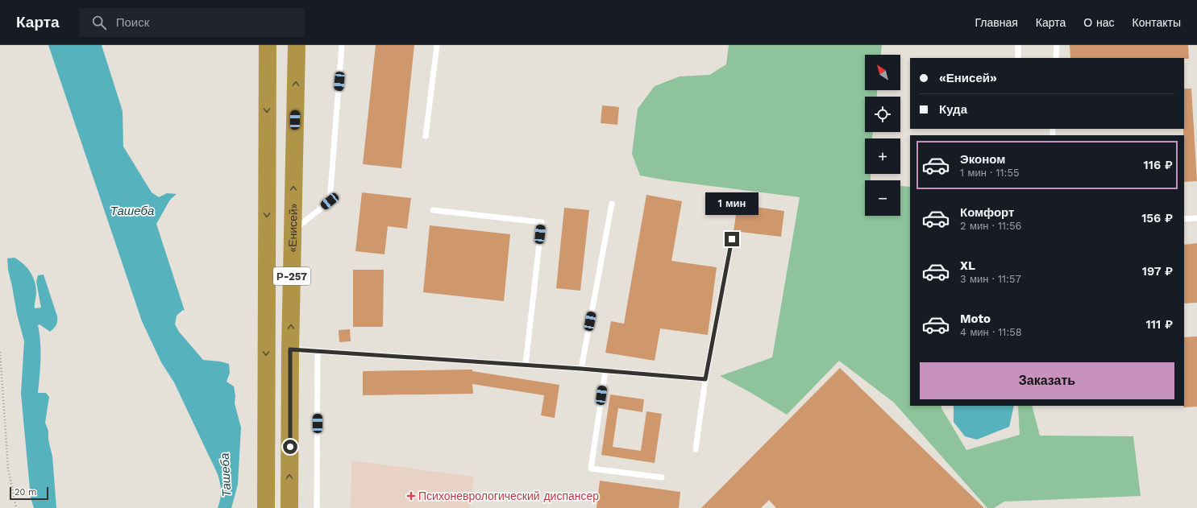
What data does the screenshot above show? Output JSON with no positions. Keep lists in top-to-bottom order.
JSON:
{
  "streets": {
    "highway": ["«Енисей»", "Р-257"]
  },
  "water": ["Ташеба"],
  "places": {
    "health": ["Психоневрологический диспансер"]
  },
  "scale_bar": "20 m",
  "north": "top left",
  "page": {
    "header": "Карта",
    "search": "Поиск",
    "nav": [
      "Главная",
      "Карта",
      "О нас",
      "Контакты"
    ],
    "map_buttons": ["+", "−"],
    "banner": ["«Енисей»", "Куда"],
    "list": [
      {
        "name": "Эконом",
        "note": "1 мин · 11:55",
        "value": "116 ₽"
      },
      {
        "name": "Комфорт",
        "note": "2 мин · 11:56",
        "value": "156 ₽"
      },
      {
        "name": "XL",
        "note": "3 мин · 11:57",
        "value": "197 ₽"
      },
      {
        "name": "Moto",
        "note": "4 мин · 11:58",
        "value": "111 ₽"
      }
    ],
    "bubble": "1 мин",
    "buttons": "Заказать",
    "scale": "20 m"
  }
}
